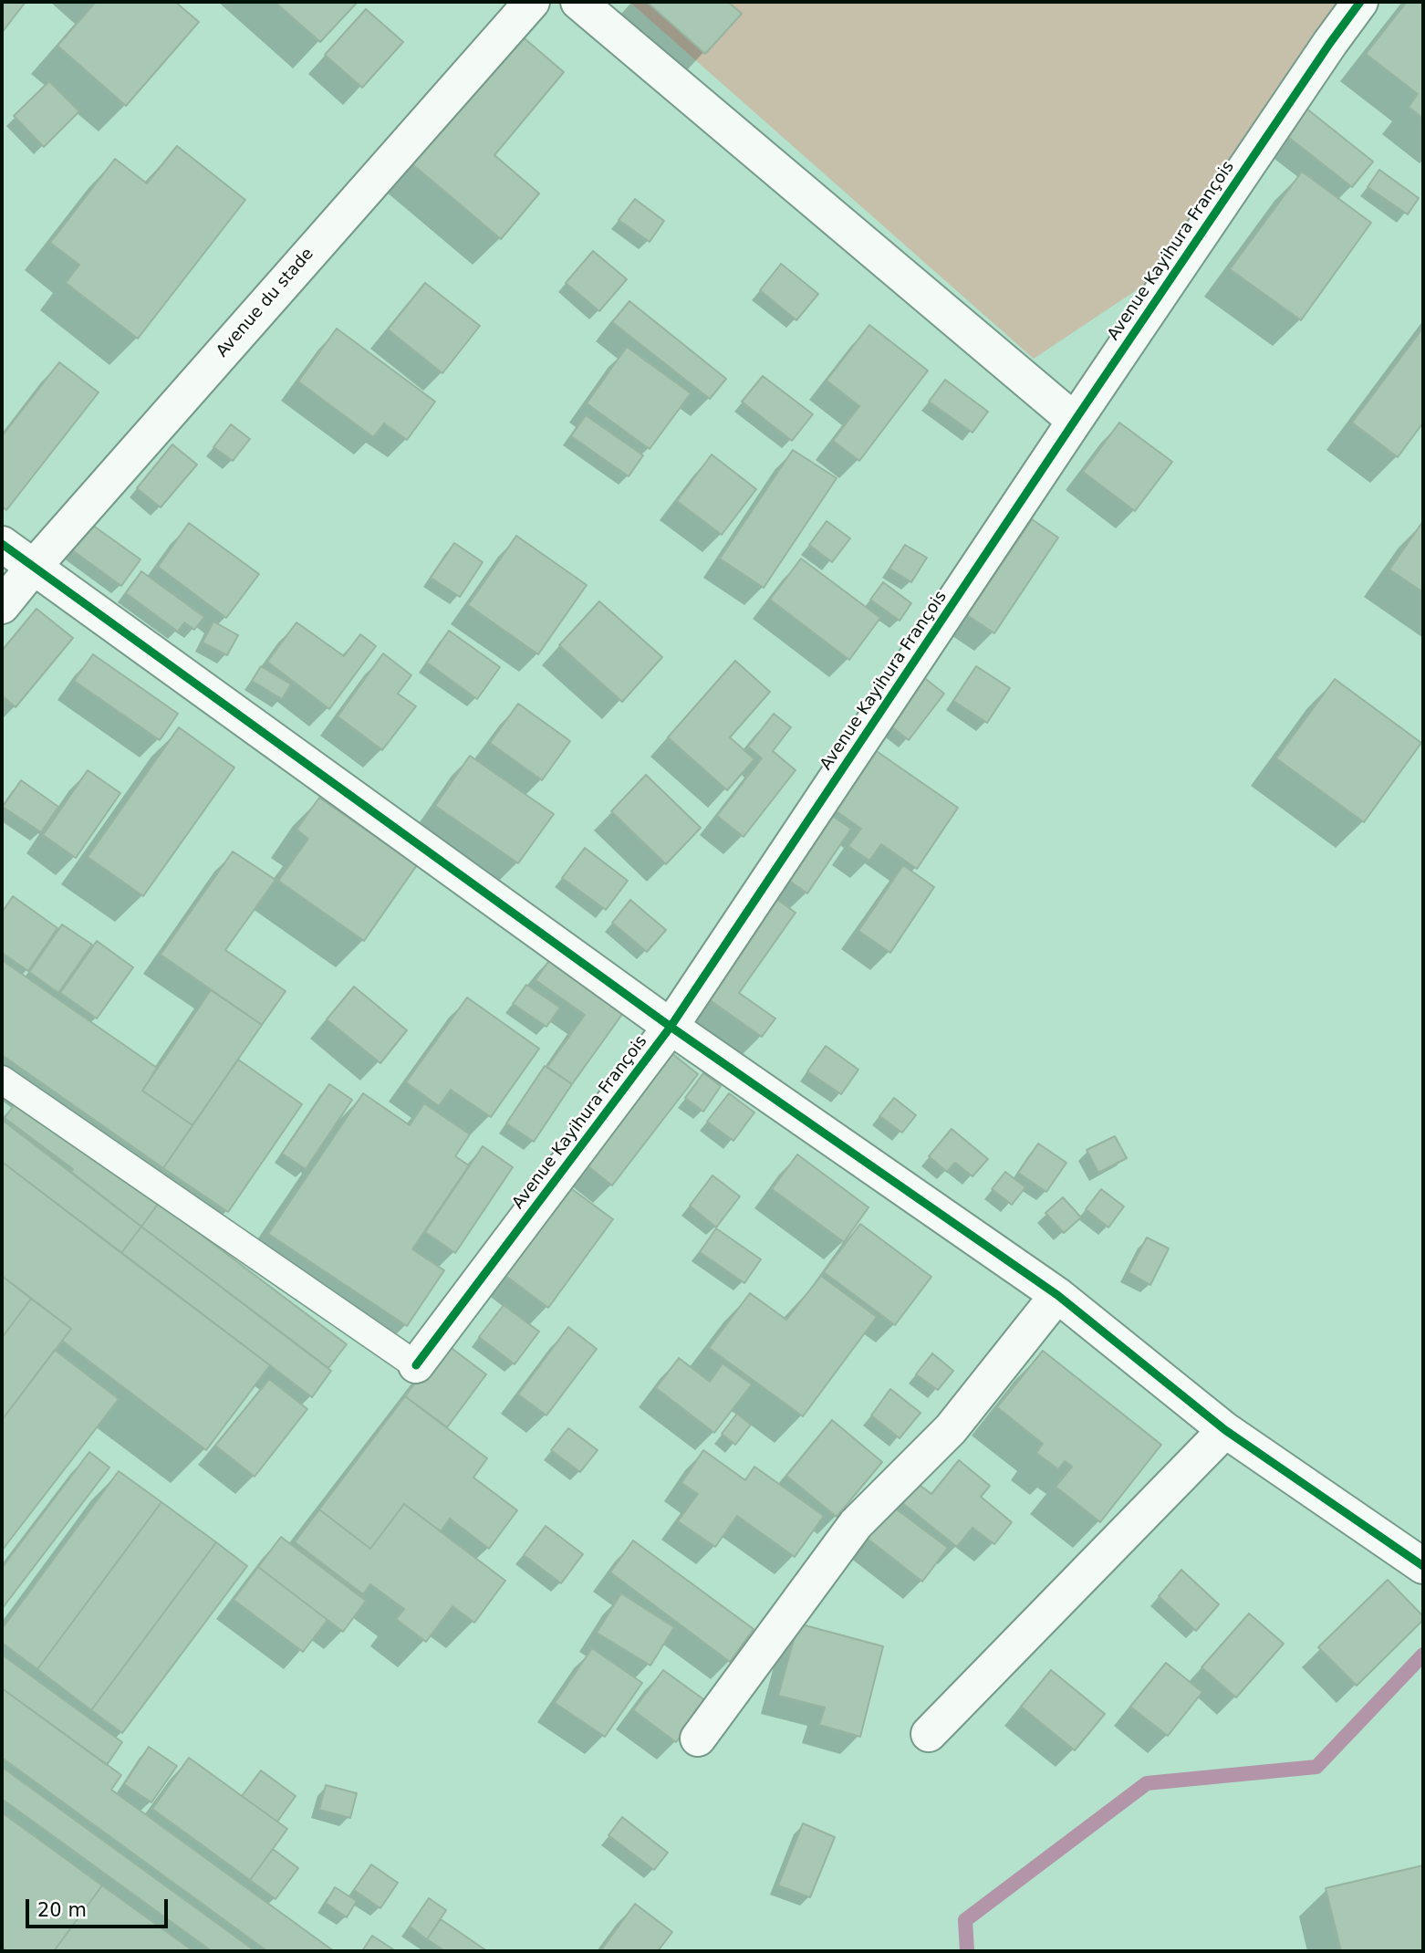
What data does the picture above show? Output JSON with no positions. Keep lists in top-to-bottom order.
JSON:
{
  "streets": {
    "street": ["Avenue Kayihura François", "Avenue du stade"]
  },
  "scale_bar": "20 m"
}
